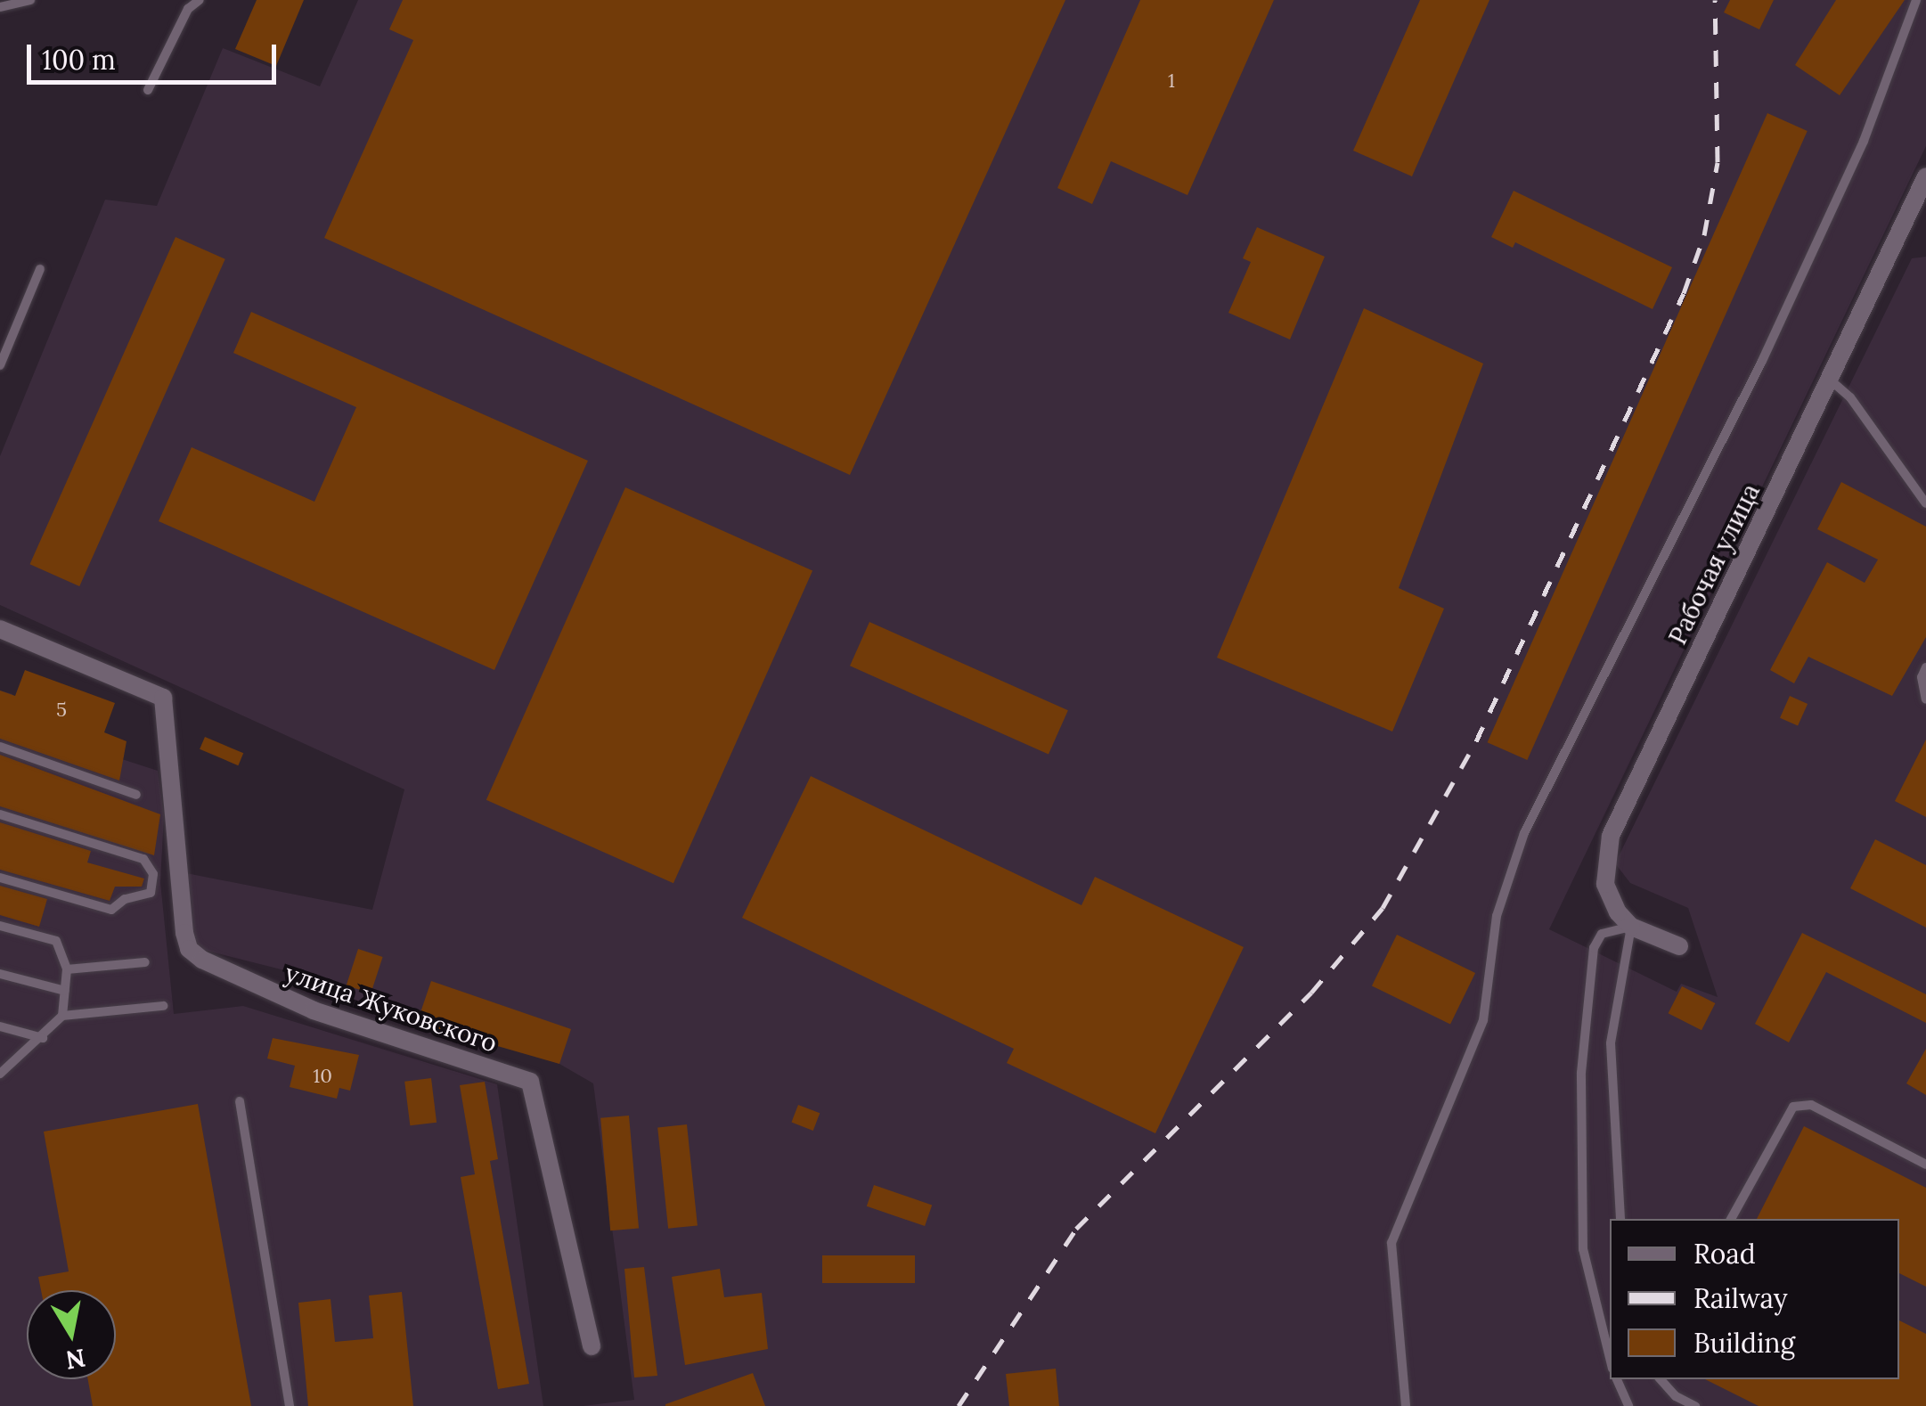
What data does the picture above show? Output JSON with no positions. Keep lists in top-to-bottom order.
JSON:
{
  "streets": {
    "street": ["Рабочая улица", "улица Жуковского"]
  },
  "house_numbers": ["1", "5", "10"],
  "legend": ["Road", "Railway", "Building"],
  "scale_bar": "100 m",
  "north": "bottom"
}
